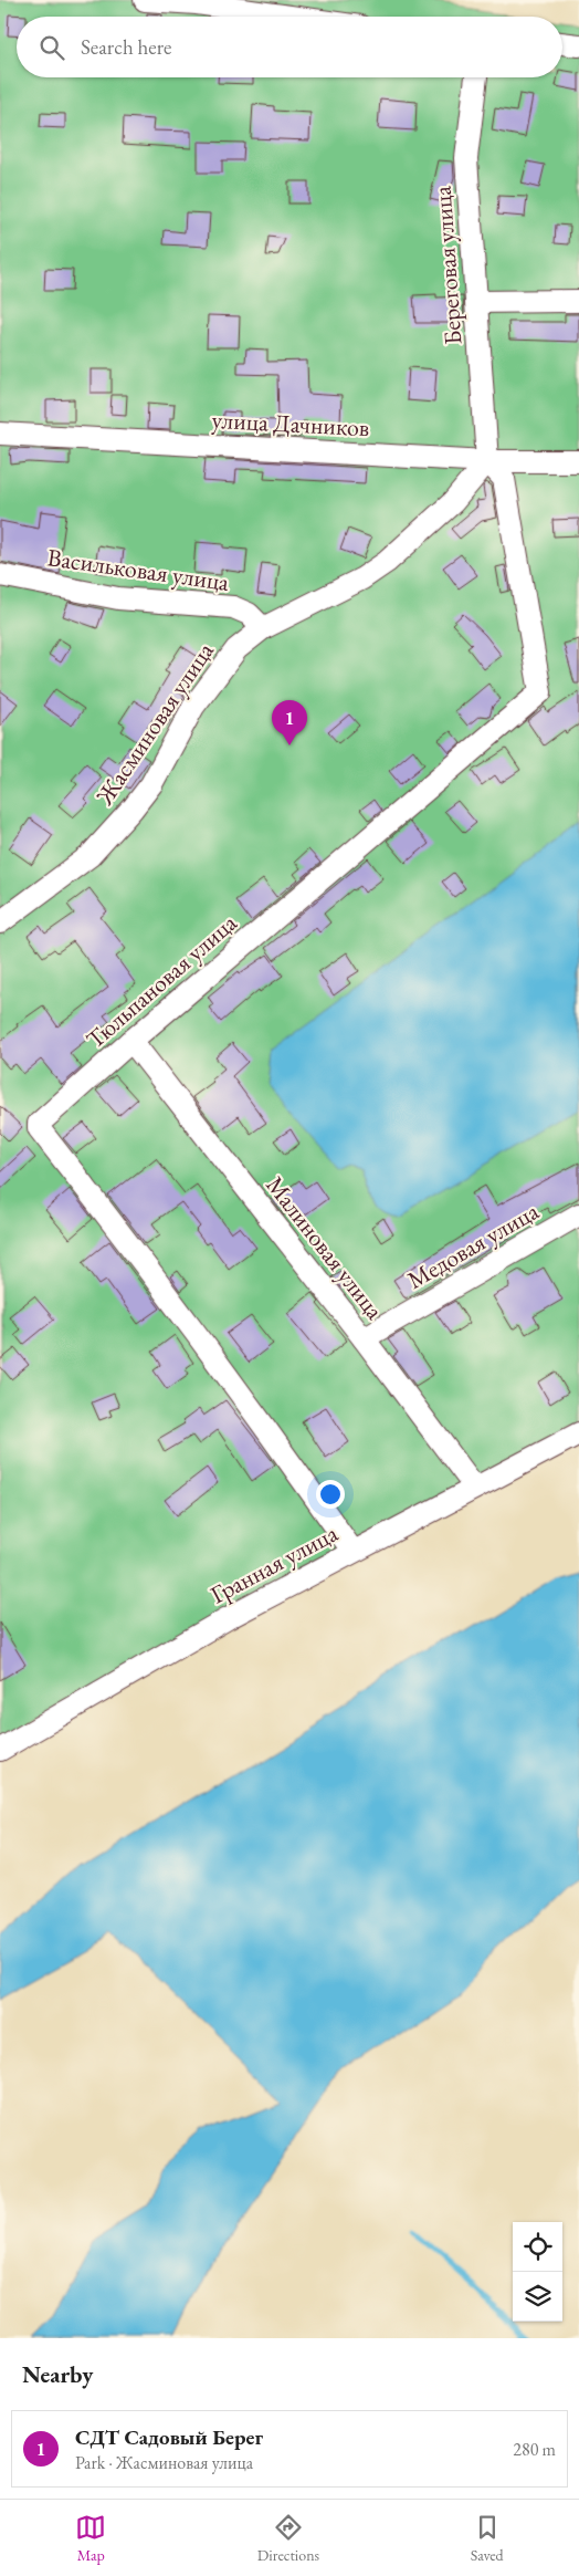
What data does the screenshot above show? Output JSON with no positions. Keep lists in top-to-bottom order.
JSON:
{
  "streets": {
    "street": [
      "Береговая улица",
      "улица Дачников",
      "Васильковая улица",
      "Жасминовая улица",
      "Тюльпановая улица",
      "Медовая улица",
      "Малиновая улица",
      "Гранная улица"
    ]
  },
  "crossings": [
    ["Береговая улица", "улица Дачников"],
    ["Береговая улица", "Жасминовая улица"],
    ["Береговая улица", "Тюльпановая улица"],
    ["улица Дачников", "Жасминовая улица"],
    ["улица Дачников", "Тюльпановая улица"],
    ["Васильковая улица", "Жасминовая улица"],
    ["Жасминовая улица", "Тюльпановая улица"],
    ["Тюльпановая улица", "Малиновая улица"],
    ["Тюльпановая улица", "Гранная улица"],
    ["Медовая улица", "Малиновая улица"],
    ["Малиновая улица", "Гранная улица"]
  ],
  "page": {
    "search": "Search here",
    "pins": "1",
    "heading": "Nearby",
    "list": [
      {
        "mark": "1",
        "name": "СДТ Садовый Берег",
        "note": "Park · Жасминовая улица",
        "value": "280 m"
      }
    ],
    "nav": ["Map", "Directions", "Saved"]
  }
}
